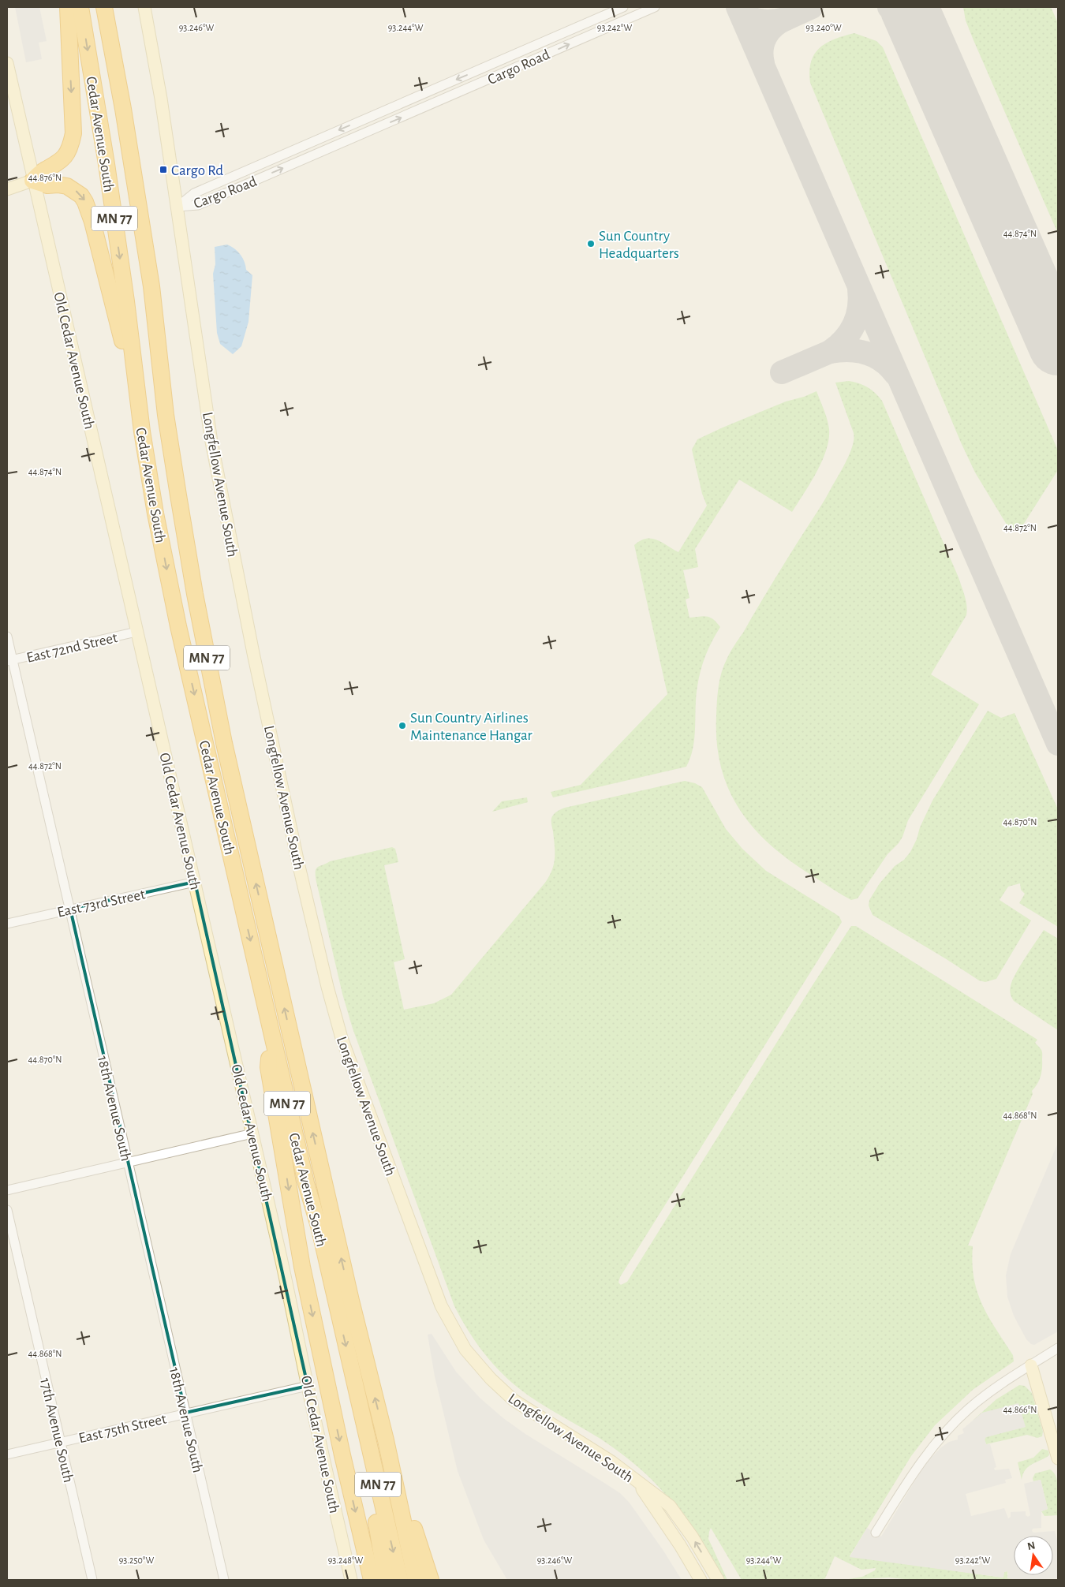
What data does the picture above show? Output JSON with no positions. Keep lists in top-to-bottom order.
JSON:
{
  "streets": {
    "highway": ["Cedar Avenue South", "MN 77"],
    "street": [
      "Cargo Road",
      "Old Cedar Avenue South",
      "Longfellow Avenue South",
      "East 72nd Street",
      "East 73rd Street",
      "18th Avenue South",
      "East 75th Street",
      "17th Avenue South"
    ]
  },
  "crossings": [
    ["Cargo Road", "Longfellow Avenue South"],
    ["Old Cedar Avenue South", "East 72nd Street"],
    ["Old Cedar Avenue South", "East 73rd Street"],
    ["Old Cedar Avenue South", "East 75th Street"],
    ["East 72nd Street", "18th Avenue South"],
    ["East 73rd Street", "18th Avenue South"],
    ["18th Avenue South", "East 75th Street"],
    ["East 75th Street", "17th Avenue South"]
  ],
  "places": {
    "transit": ["Cargo Rd"],
    "other": ["Sun Country Headquarters", "Sun Country Airlines Maintenance Hangar"]
  },
  "north": "top",
  "coordinates": [
    "93.246°W",
    "93.244°W",
    "93.242°W",
    "93.240°W",
    "44.876°N",
    "44.874°N",
    "44.872°N",
    "44.870°N",
    "44.868°N",
    "44.866°N",
    "93.250°W",
    "93.248°W"
  ]
}
